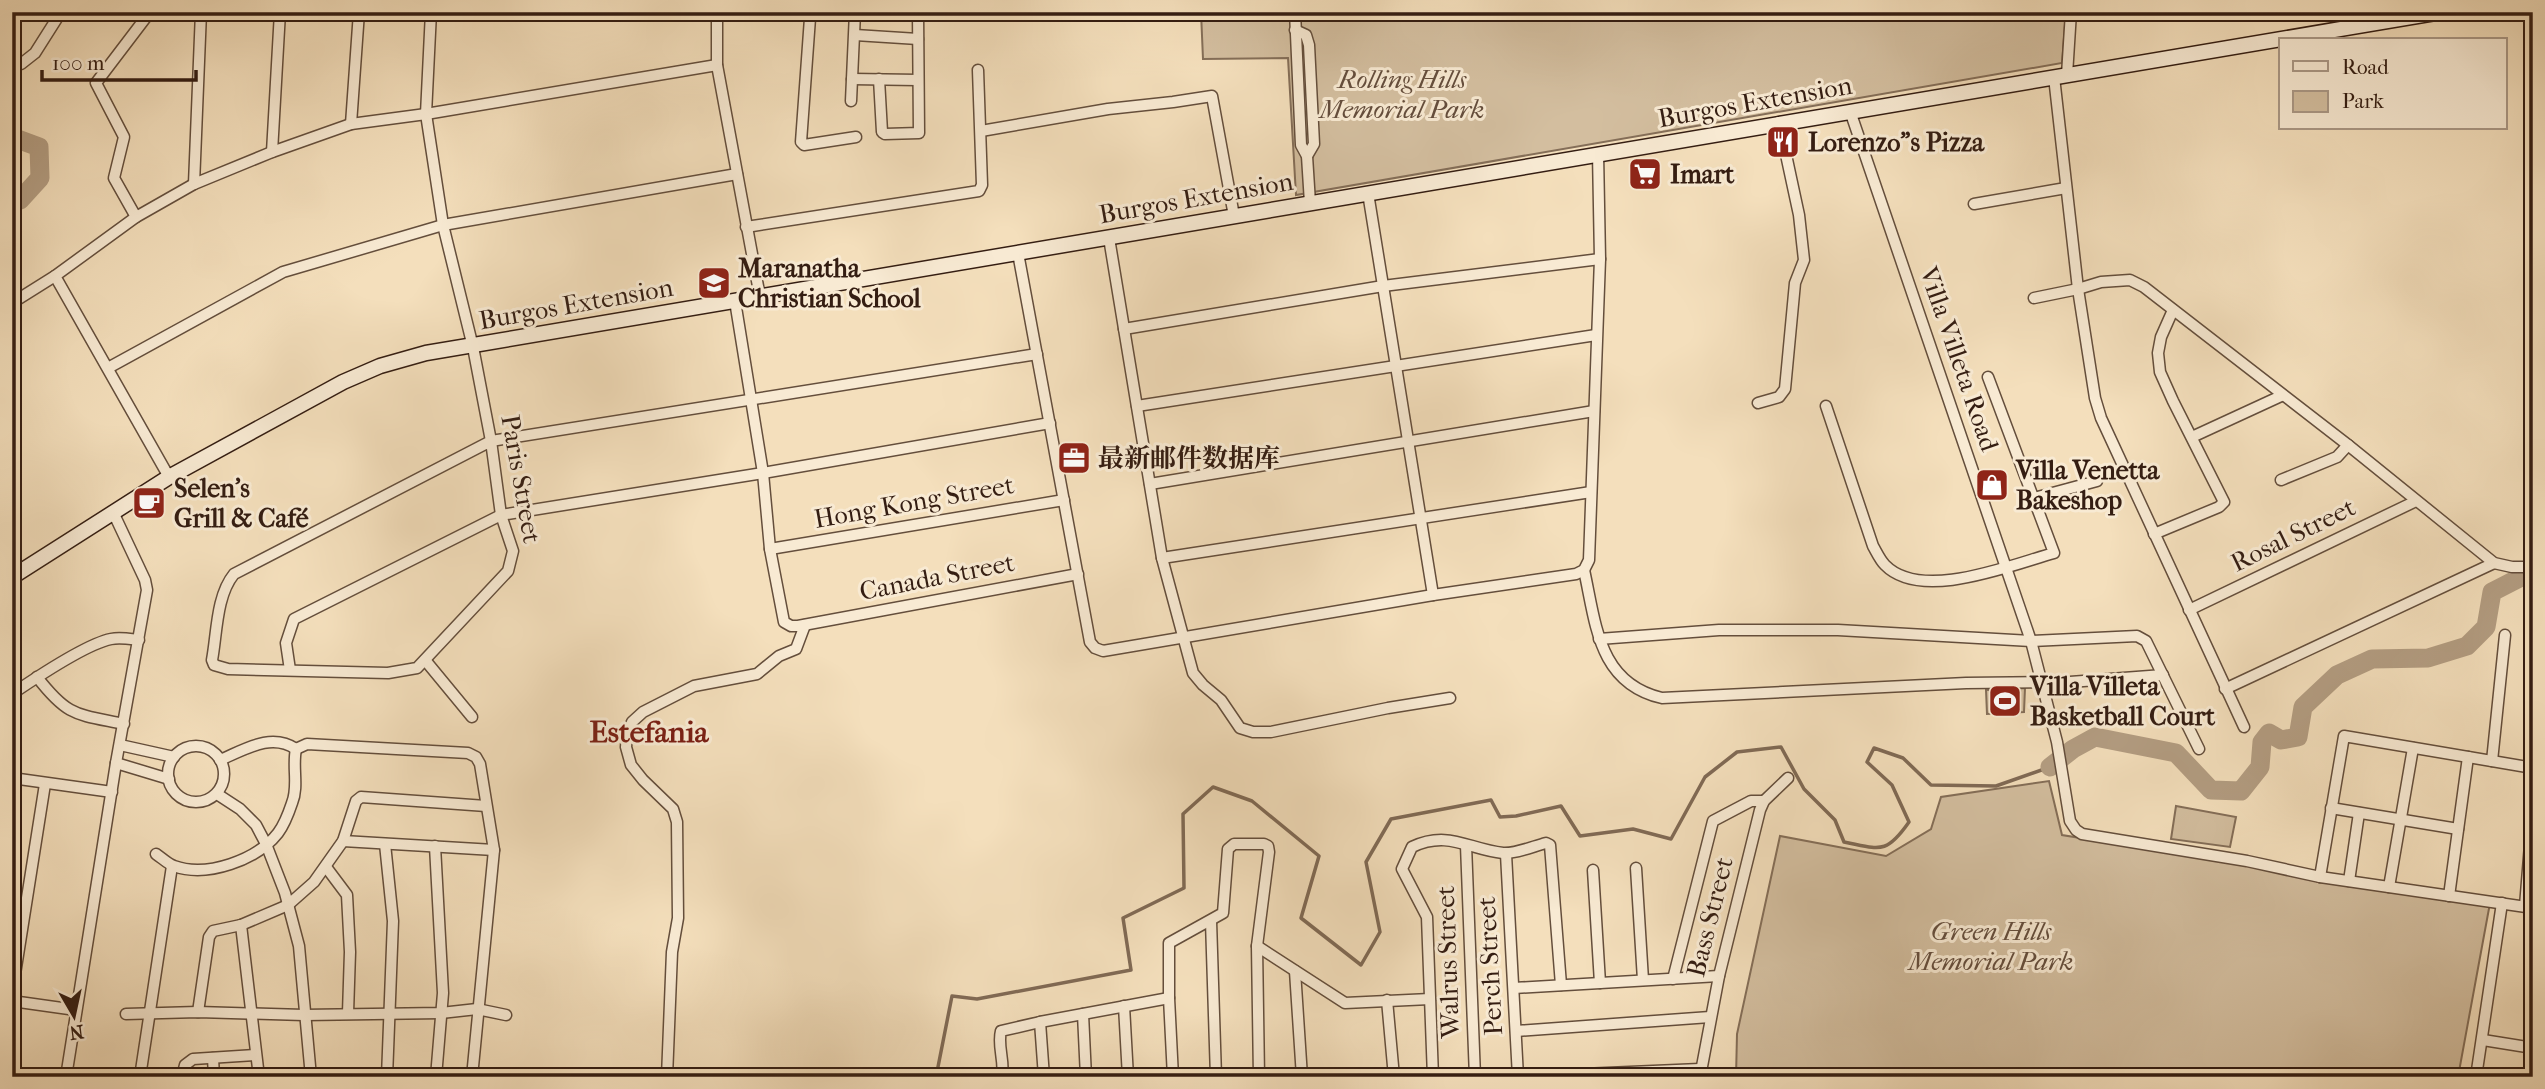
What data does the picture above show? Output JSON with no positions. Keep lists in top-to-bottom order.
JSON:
{
  "streets": {
    "main road": ["Burgos Extension"],
    "street": [
      "Villa Villeta Road",
      "Paris Street",
      "Hong Kong Street",
      "Rosal Street",
      "Canada Street",
      "Bass Street",
      "Walrus Street",
      "Perch Street"
    ]
  },
  "crossings": [
    ["Burgos Extension", "Villa Villeta Road"],
    ["Burgos Extension", "Paris Street"]
  ],
  "districts": ["Estefania"],
  "parks": ["Rolling Hills Memorial Park", "Green Hills Memorial Park"],
  "places": {
    "restaurant": ["Lorenzo\"s Pizza"],
    "supermarket": ["Imart"],
    "school or university": ["Maranatha Christian School"],
    "office": ["最新邮件数据库"],
    "shop": ["Villa Venetta Bakeshop"],
    "cafe": ["Selen's Grill & Café"],
    "sports": ["Villa Villeta Basketball Court"]
  },
  "legend": ["Road", "Park"],
  "scale_bar": "100 m",
  "north": "bottom"
}
